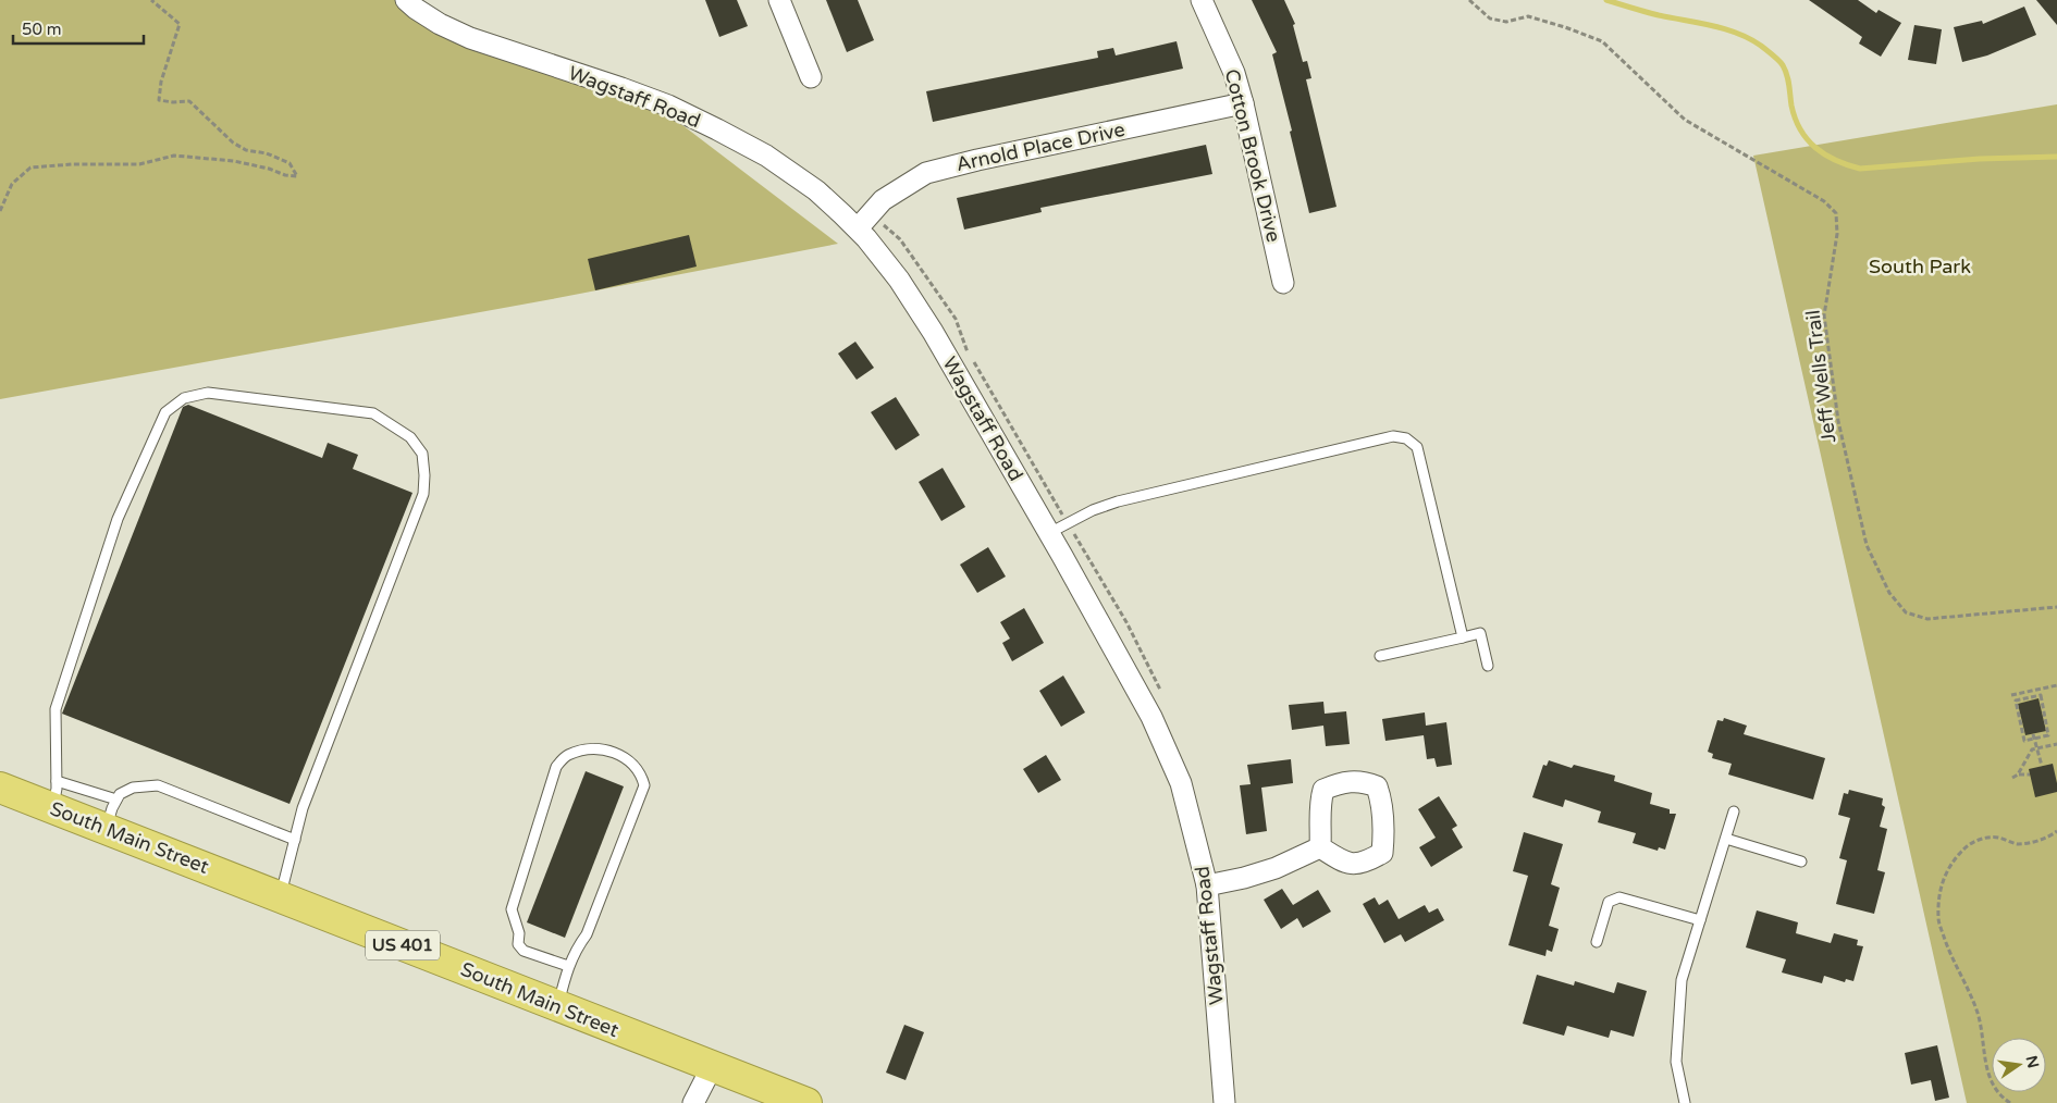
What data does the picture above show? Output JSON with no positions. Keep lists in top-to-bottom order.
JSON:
{
  "streets": {
    "highway": ["South Main Street", "US 401"],
    "street": ["Wagstaff Road", "Arnold Place Drive", "Cotton Brook Drive"],
    "path": ["Jeff Wells Trail"]
  },
  "crossings": [
    ["Wagstaff Road", "Arnold Place Drive"],
    ["Arnold Place Drive", "Cotton Brook Drive"]
  ],
  "parks": ["South Park"],
  "scale_bar": "50 m",
  "north": "right"
}
